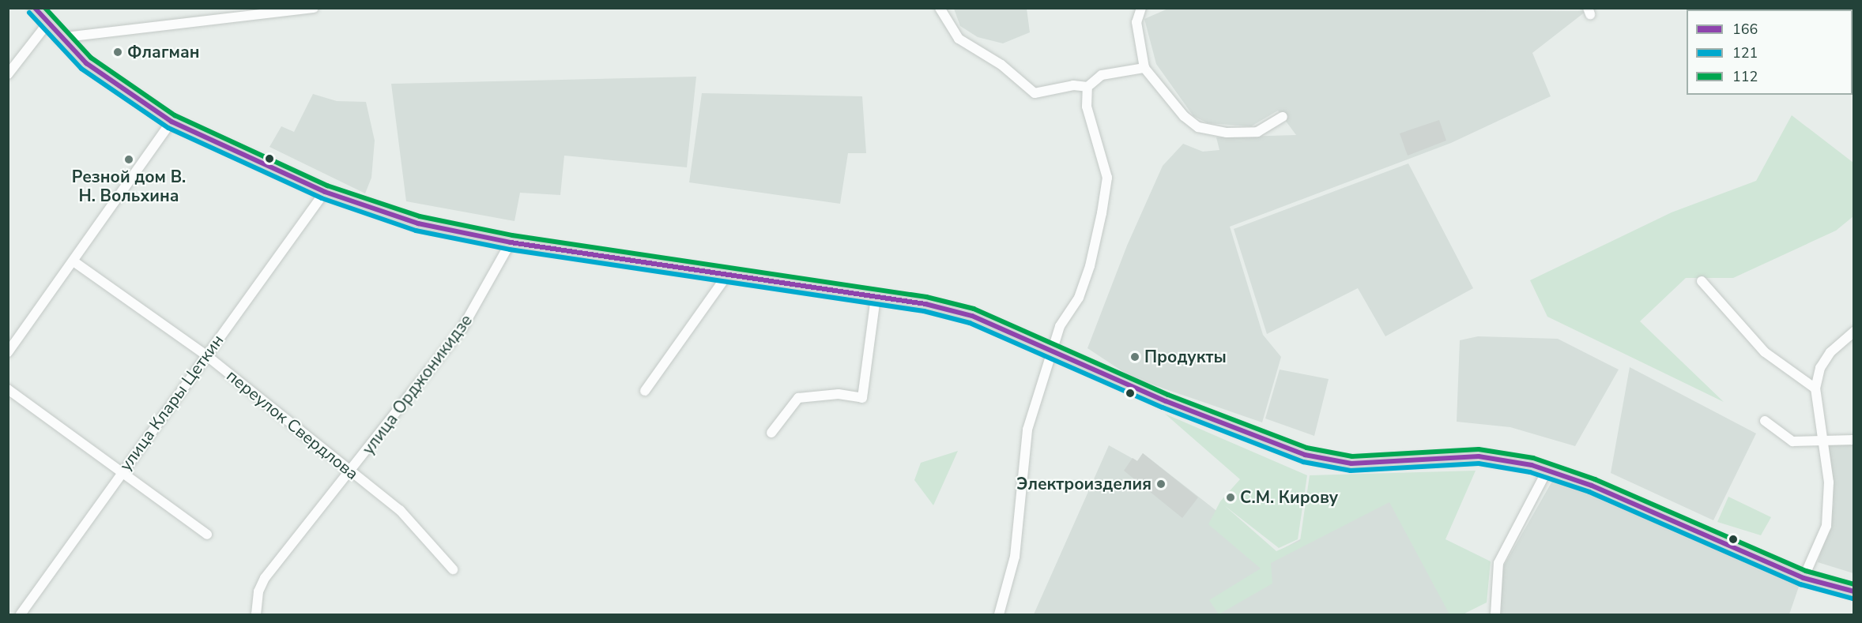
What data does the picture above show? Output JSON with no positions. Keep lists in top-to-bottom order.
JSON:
{
  "streets": {
    "street": ["улица Орджоникидзе", "улица Клары Цеткин", "переулок Свердлова"]
  },
  "crossings": [
    ["улица Орджоникидзе", "переулок Свердлова"],
    ["улица Клары Цеткин", "переулок Свердлова"]
  ],
  "places": [
    "Флагман",
    "Резной дом В. Н. Вольхина",
    "Продукты",
    "Электроизделия",
    "С.М. Кирову"
  ],
  "lines": ["transit line 166", "transit line 112", "transit line 121"],
  "legend": ["166", "121", "112"]
}
